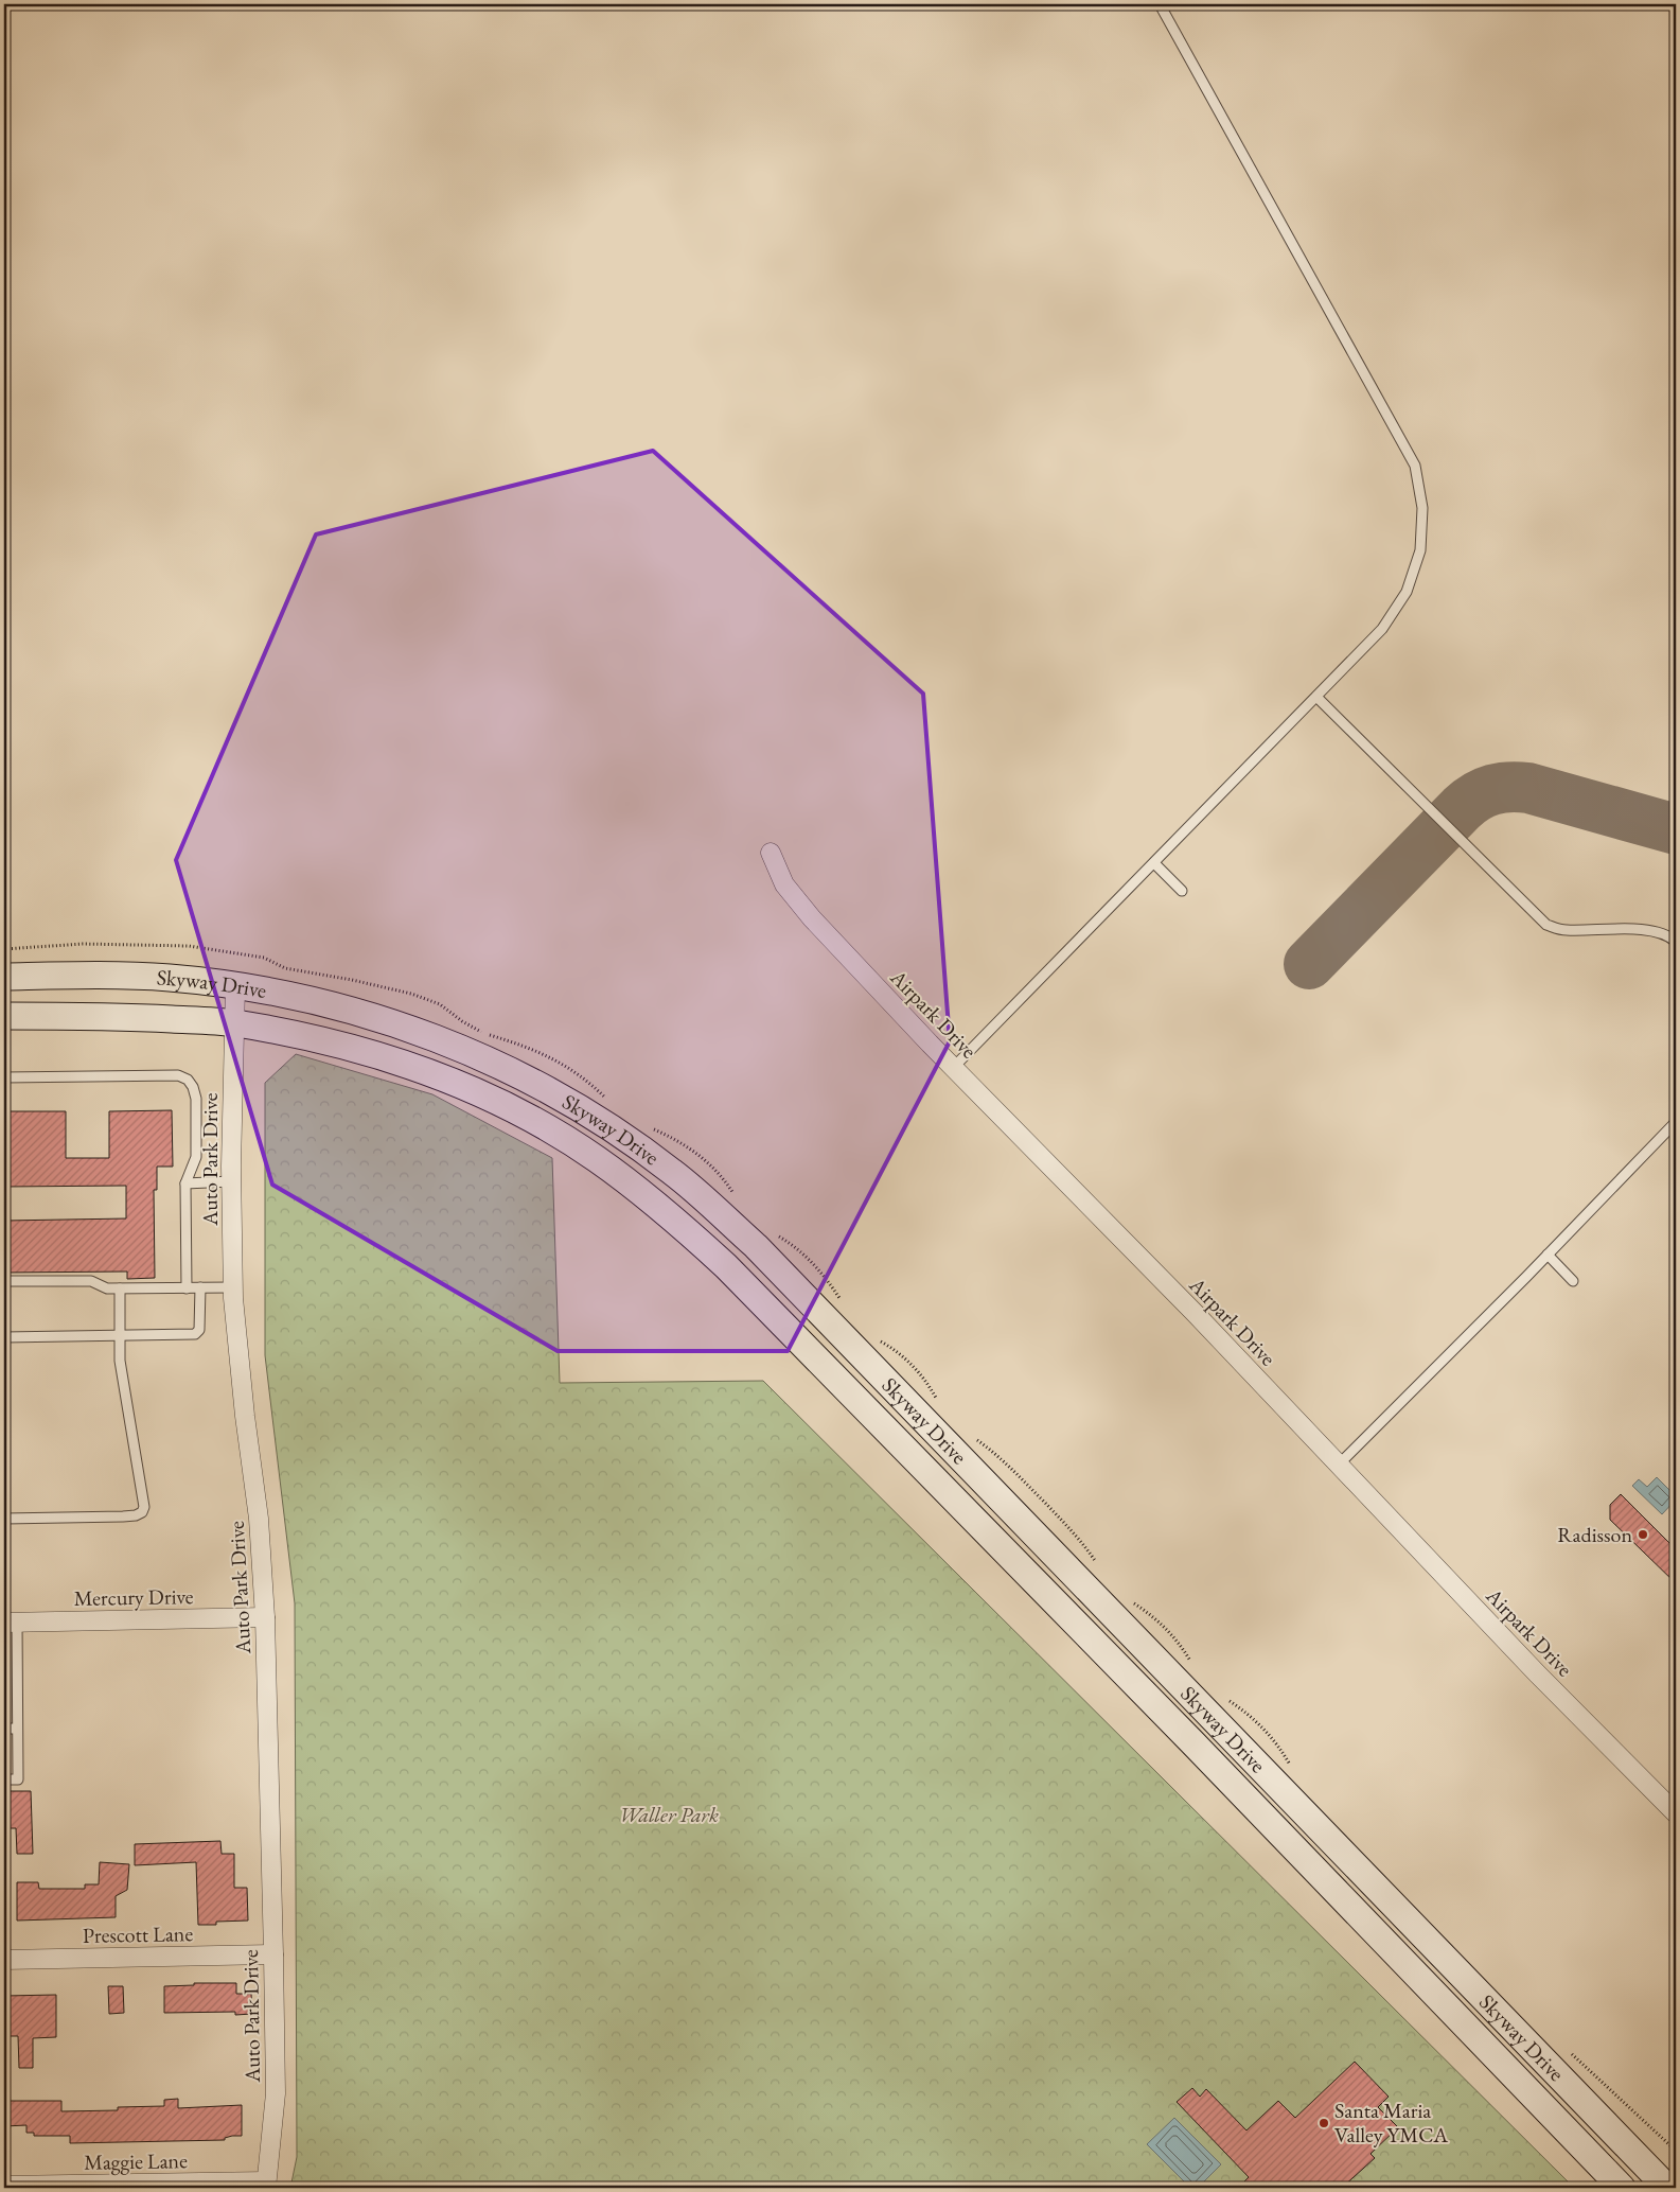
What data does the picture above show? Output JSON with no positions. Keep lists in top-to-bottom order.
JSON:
{
  "streets": {
    "main road": ["Skyway Drive"],
    "street": [
      "Airpark Drive",
      "Auto Park Drive",
      "Mercury Drive",
      "Prescott Lane",
      "Maggie Lane"
    ]
  },
  "crossings": [
    ["Skyway Drive", "Auto Park Drive"],
    ["Auto Park Drive", "Mercury Drive"],
    ["Auto Park Drive", "Prescott Lane"],
    ["Auto Park Drive", "Maggie Lane"]
  ],
  "parks": ["Waller Park"],
  "places": ["Radisson", "Santa Maria Valley YMCA"]
}
